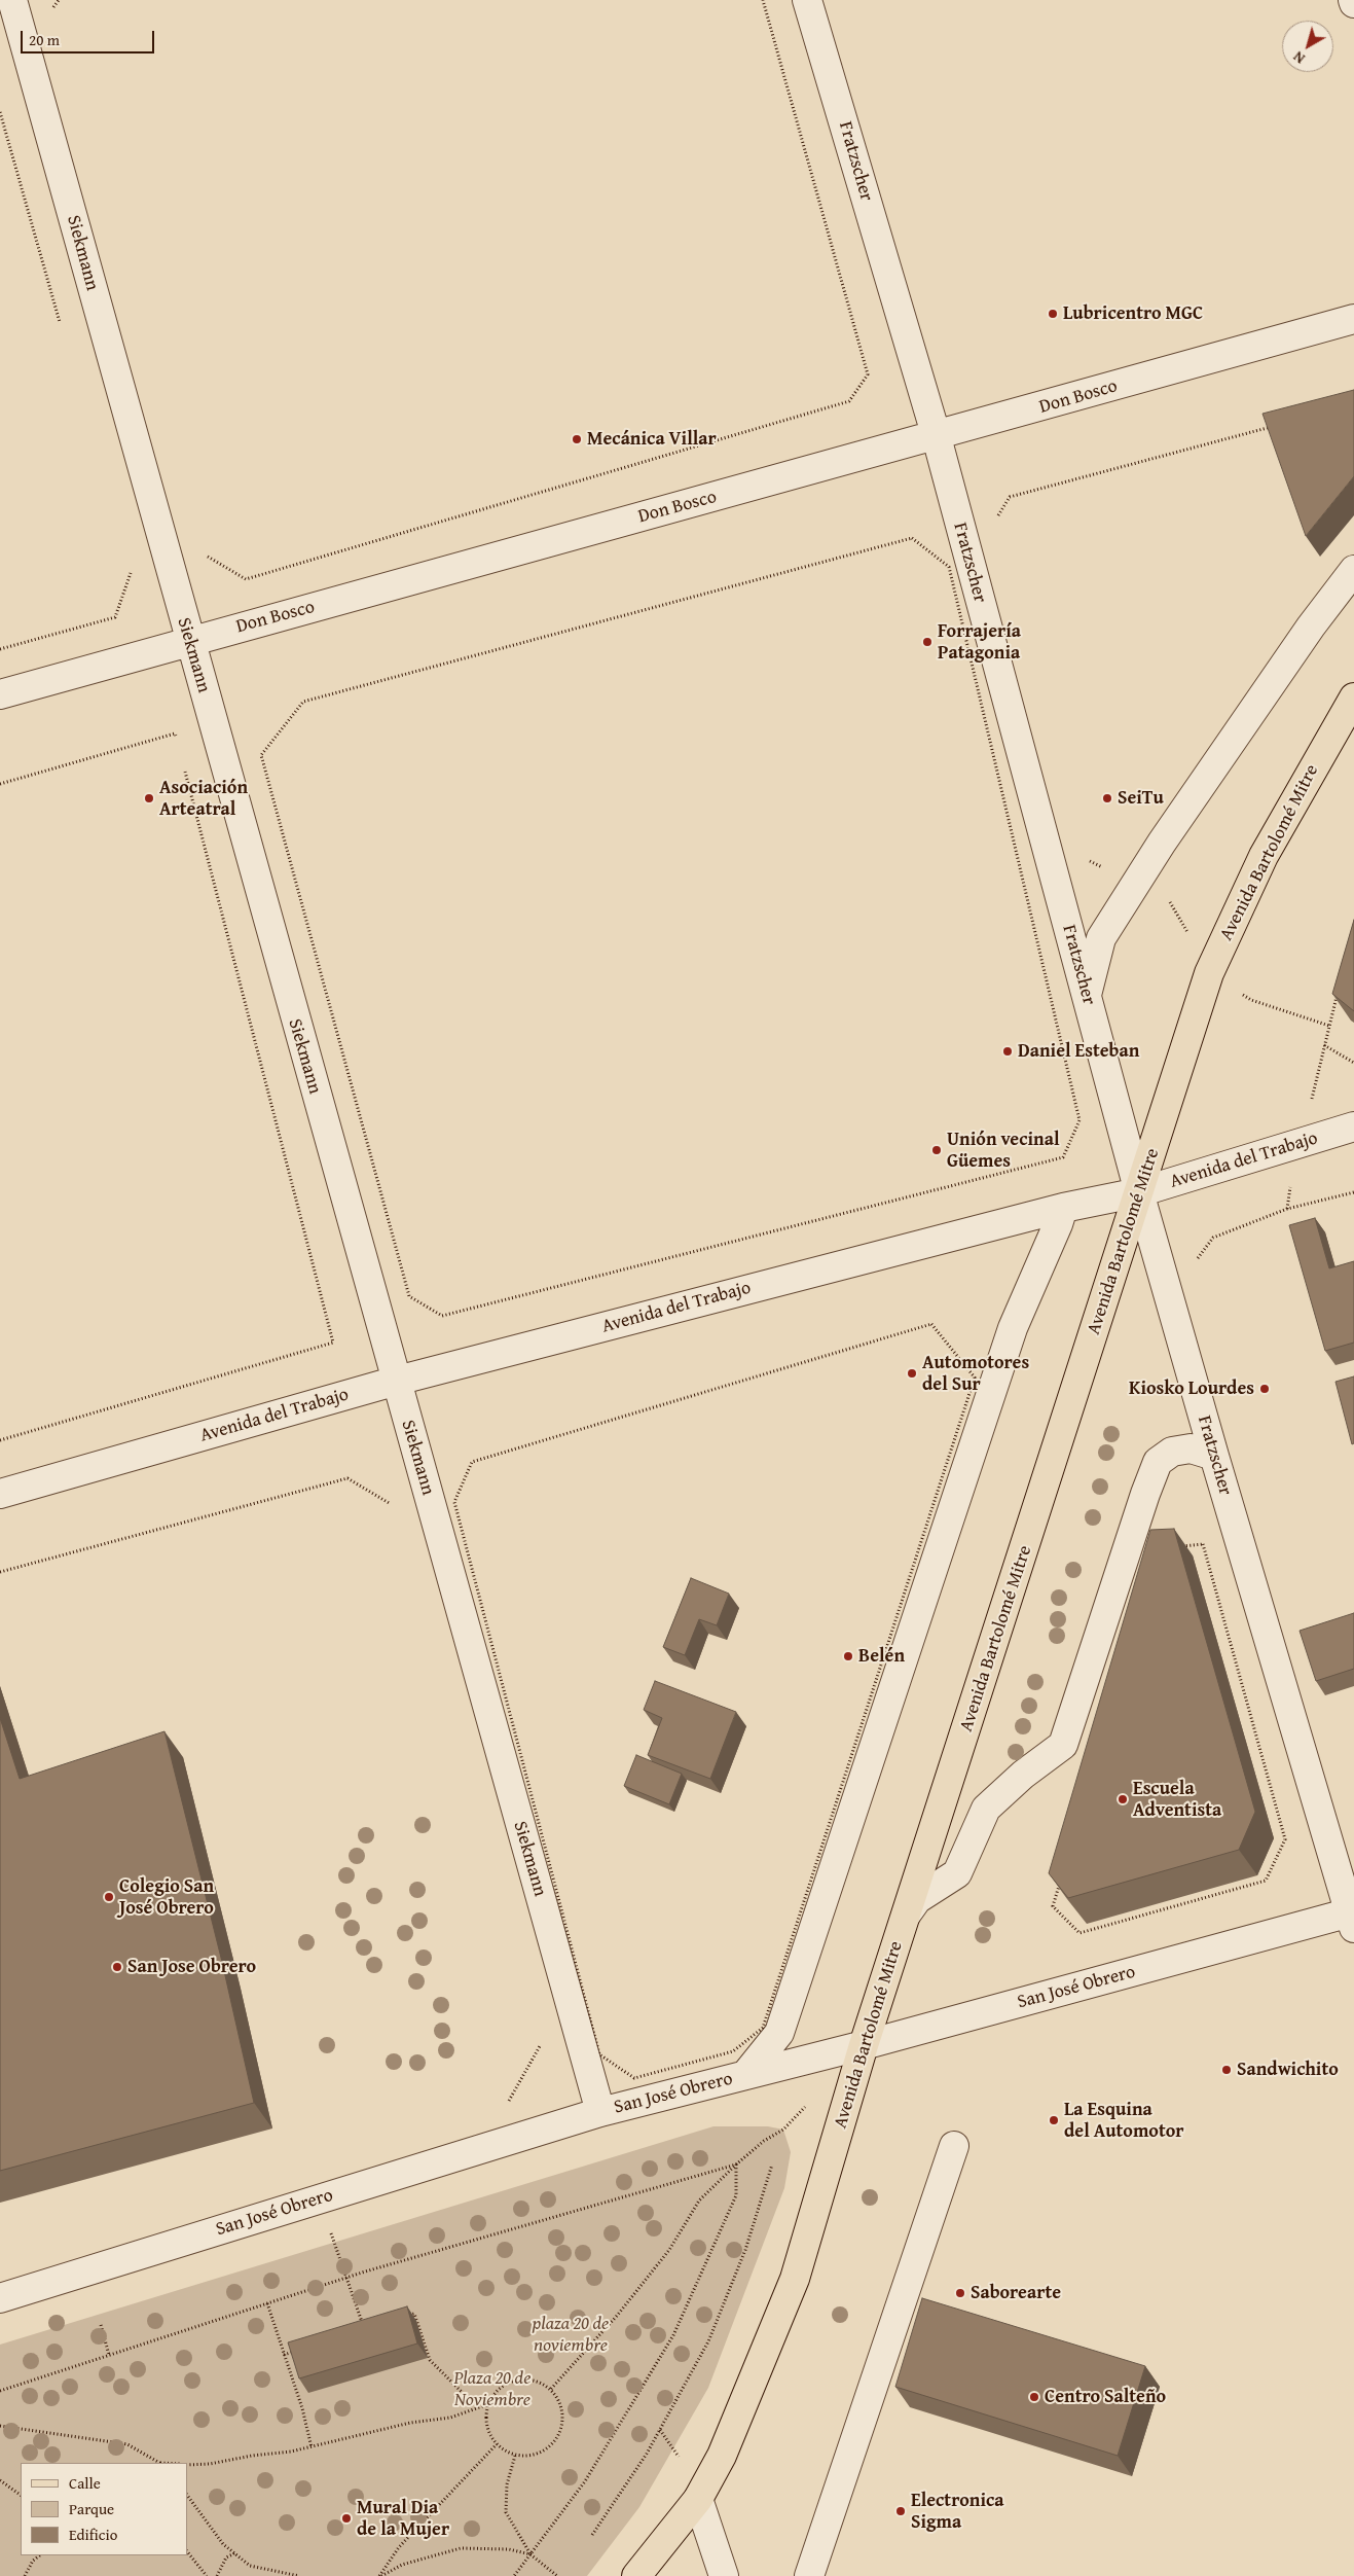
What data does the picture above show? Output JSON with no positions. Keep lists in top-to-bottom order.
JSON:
{
  "streets": {
    "main road": ["Avenida Bartolomé Mitre"],
    "street": [
      "Fratzscher",
      "Siekmann",
      "Don Bosco",
      "Avenida del Trabajo",
      "San José Obrero"
    ]
  },
  "crossings": [
    ["Fratzscher", "Don Bosco"],
    ["Fratzscher", "Avenida Bartolomé Mitre"],
    ["Fratzscher", "Avenida del Trabajo"],
    ["Fratzscher", "San José Obrero"],
    ["Siekmann", "Don Bosco"],
    ["Siekmann", "Avenida del Trabajo"],
    ["Siekmann", "San José Obrero"],
    ["Avenida Bartolomé Mitre", "Avenida del Trabajo"],
    ["Avenida Bartolomé Mitre", "San José Obrero"]
  ],
  "parks": ["plaza 20 de noviembre", "Plaza 20 de Noviembre"],
  "places": [
    "Lubricentro MGC",
    "Mecánica Villar",
    "Forrajería Patagonia",
    "Asociación Arteatral",
    "SeiTu",
    "Daniel Esteban",
    "Unión vecinal Güemes",
    "Automotores del Sur",
    "Kiosko Lourdes",
    "Belén",
    "Escuela Adventista",
    "Colegio San José Obrero",
    "San Jose Obrero",
    "Sandwichito",
    "La Esquina del Automotor",
    "Saborearte",
    "Centro Salteño",
    "Electronica Sigma",
    "Mural Dia de la Mujer"
  ],
  "legend": ["Calle", "Parque", "Edificio"],
  "scale_bar": "20 m",
  "north": "bottom left"
}
